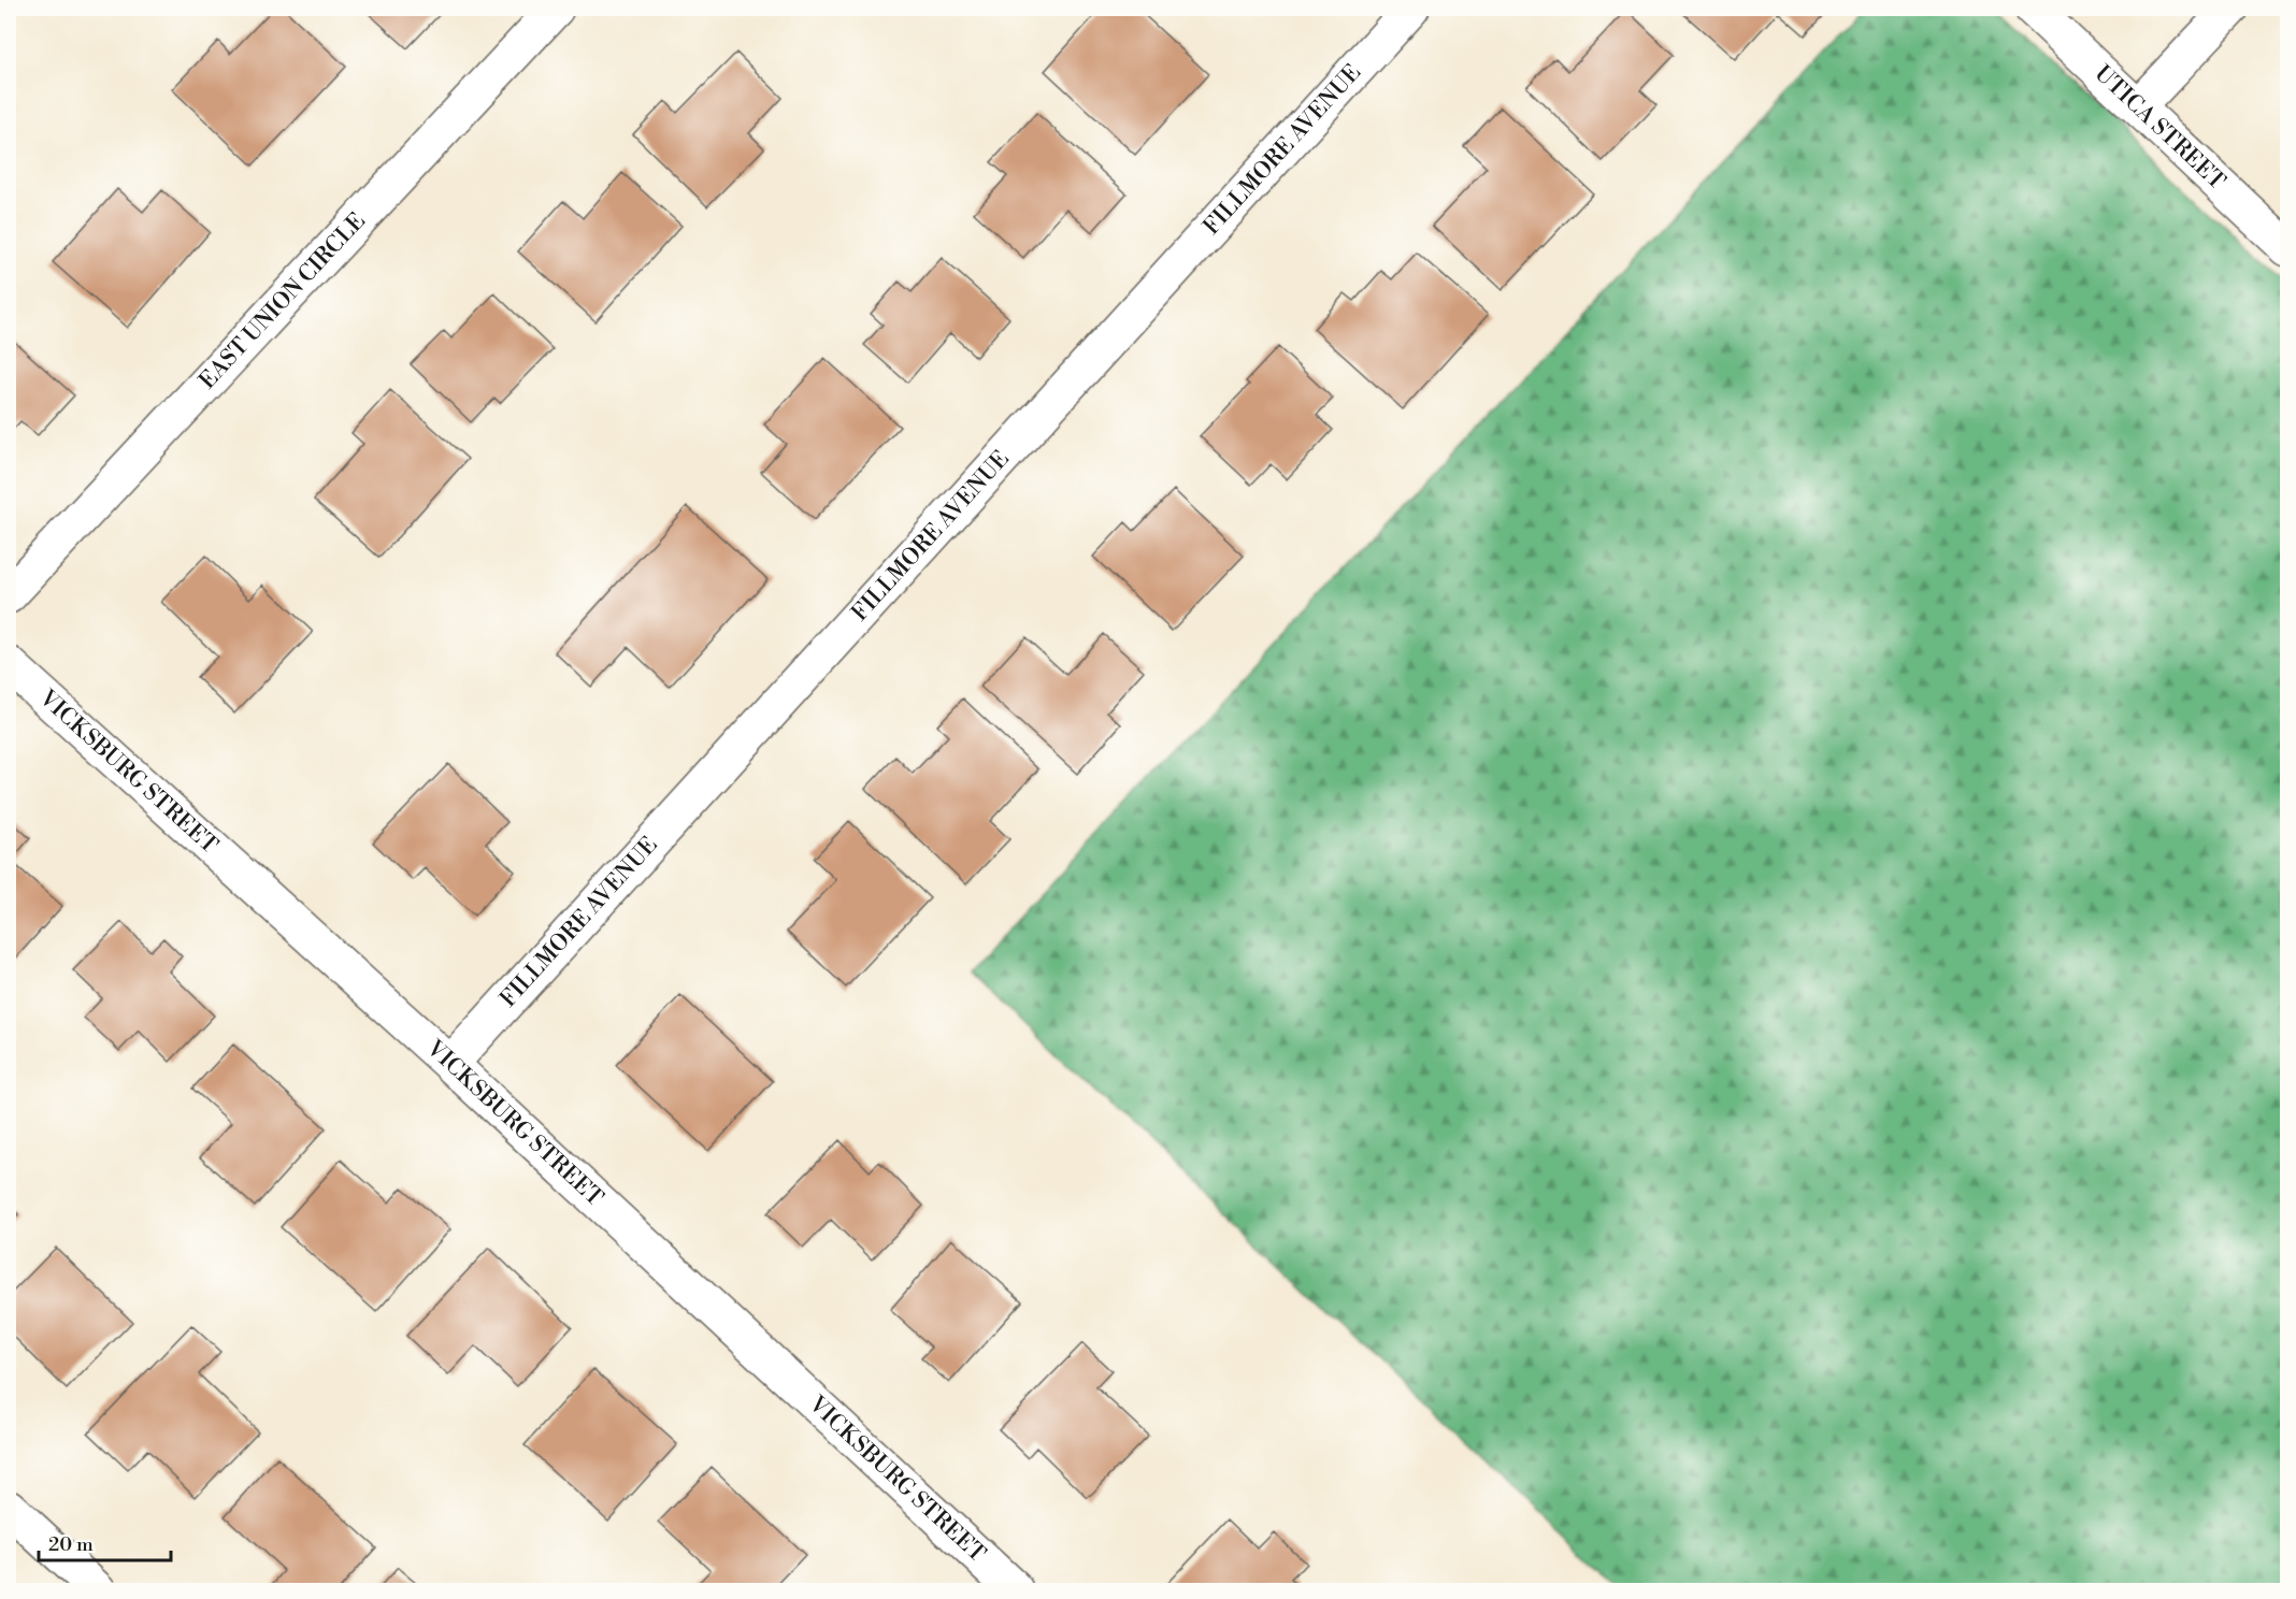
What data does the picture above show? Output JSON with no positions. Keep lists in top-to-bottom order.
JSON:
{
  "streets": {
    "street": [
      "UTICA STREET",
      "FILLMORE AVENUE",
      "EAST UNION CIRCLE",
      "VICKSBURG STREET"
    ]
  },
  "crossings": [
    ["FILLMORE AVENUE", "VICKSBURG STREET"]
  ],
  "scale_bar": "20 m"
}
